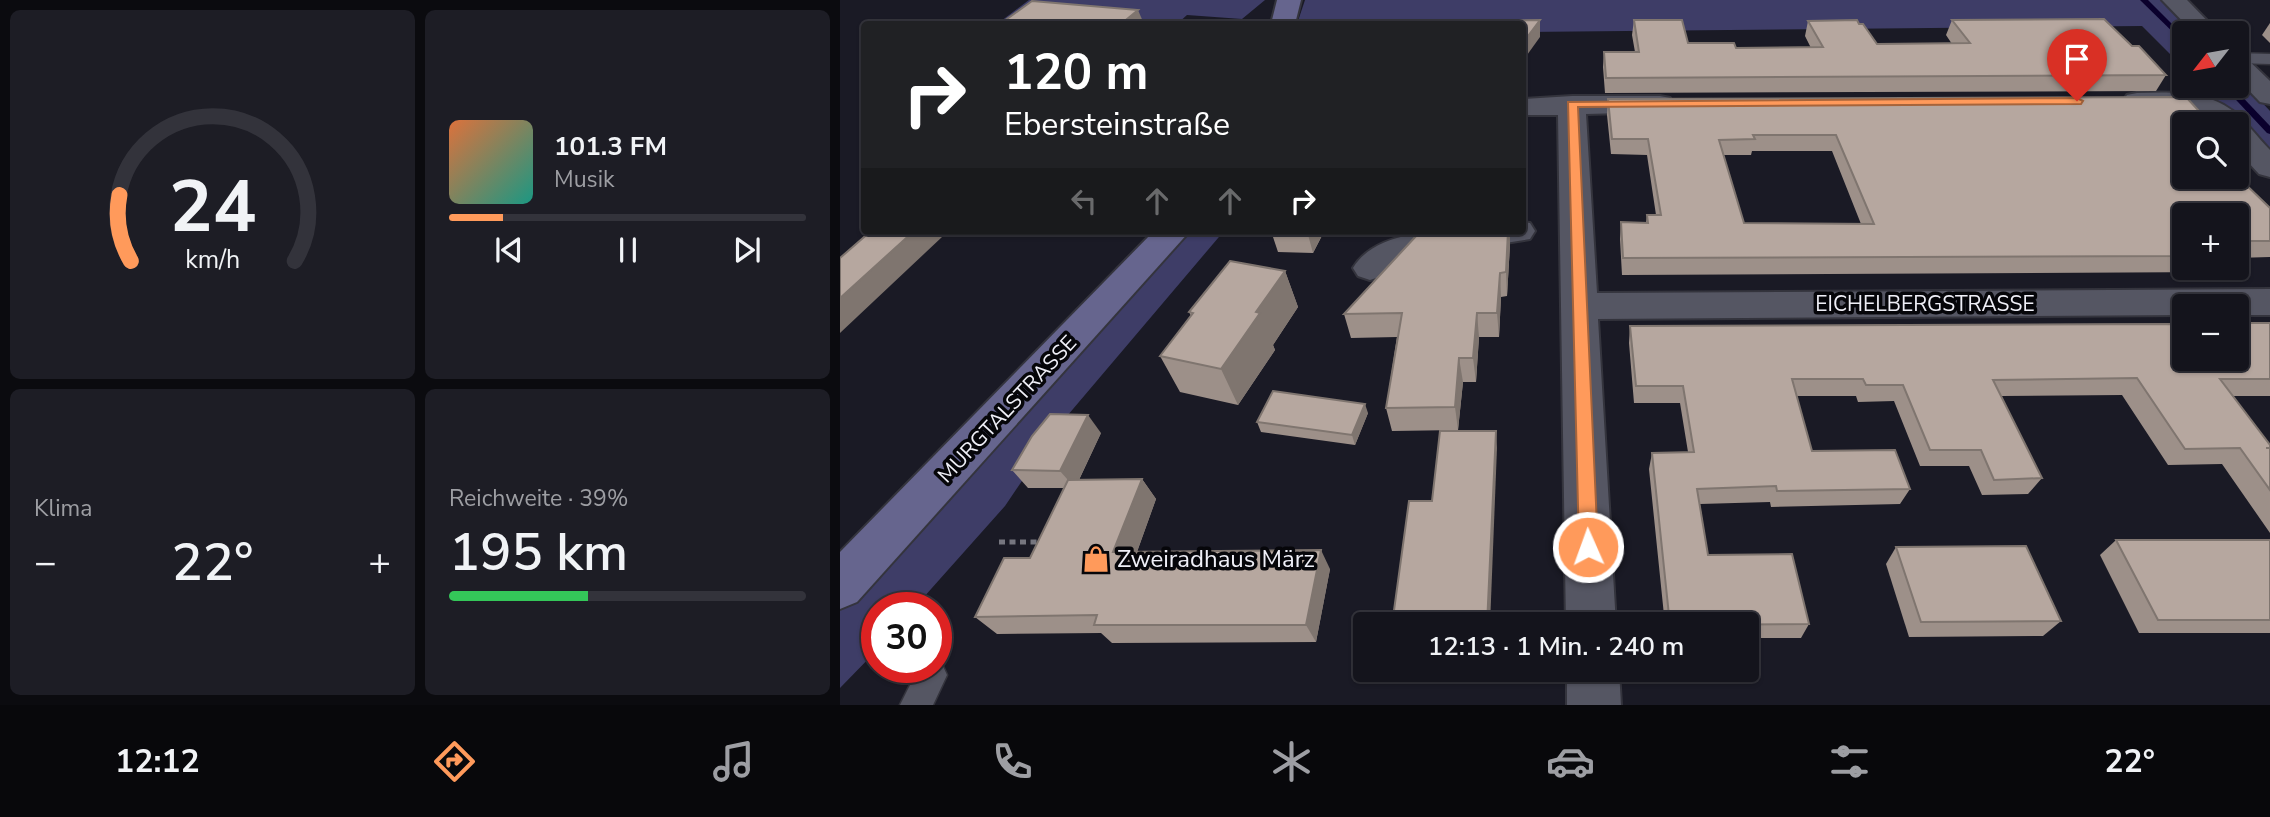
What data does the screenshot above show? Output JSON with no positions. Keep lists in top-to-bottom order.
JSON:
{
  "streets": {
    "main road": ["MURGTALSTRASSE"],
    "street": ["EICHELBERGSTRASSE"]
  },
  "places": {
    "shop": ["Zweiradhaus März"]
  },
  "north": "bottom left",
  "page": {
    "map_buttons": ["+", "−"],
    "turn": ["120 m", "Ebersteinstraße"],
    "song": ["101.3 FM", "Musik"],
    "tile": [
      "Klima",
      ["Reichweite · 39%", "195 km"]
    ],
    "heat": ["−", "22°", "+"],
    "limit": "30",
    "trip": "12:13 · 1 Min. · 240 m",
    "tabs": ["12:12", "22°"],
    "gauge": ["24", "km/h"]
  }
}
